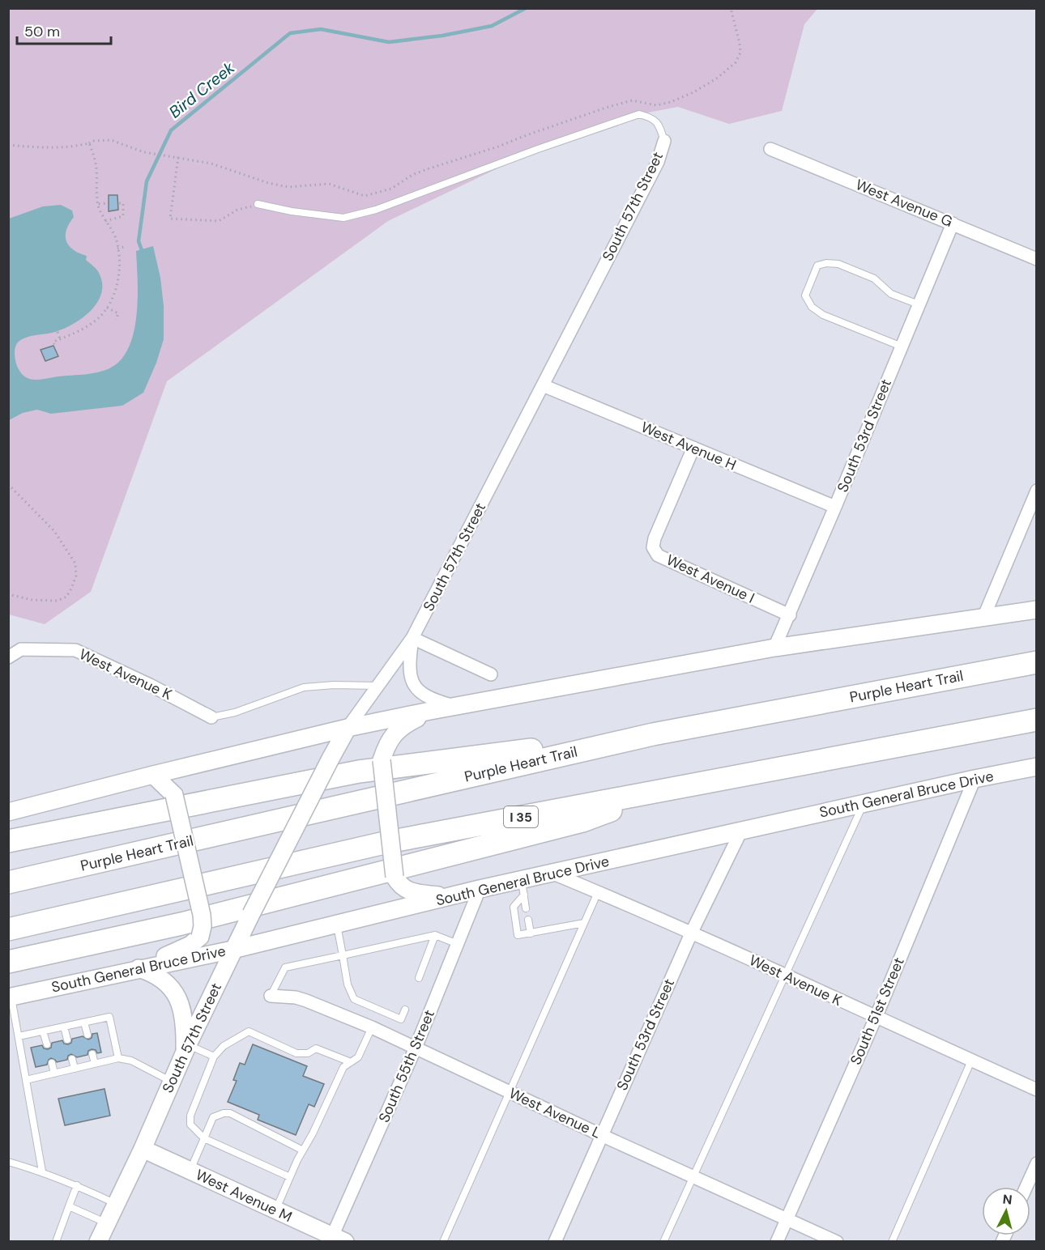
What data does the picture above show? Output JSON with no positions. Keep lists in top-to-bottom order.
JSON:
{
  "streets": {
    "highway": ["Purple Heart Trail", "I 35"],
    "main road": ["South 57th Street", "South General Bruce Drive", "West Avenue M"],
    "street": [
      "West Avenue G",
      "South 53rd Street",
      "West Avenue H",
      "West Avenue I",
      "West Avenue K",
      "South 51st Street",
      "South 55th Street",
      "West Avenue L"
    ]
  },
  "crossings": [
    ["West Avenue G", "South 53rd Street"],
    ["South 57th Street", "West Avenue H"],
    ["South 57th Street", "South General Bruce Drive"],
    ["South 57th Street", "West Avenue M"],
    ["South 53rd Street", "West Avenue H"],
    ["South 53rd Street", "West Avenue I"],
    ["South 53rd Street", "West Avenue K"],
    ["South 53rd Street", "South General Bruce Drive"],
    ["South 53rd Street", "West Avenue L"],
    ["West Avenue H", "West Avenue I"],
    ["West Avenue K", "South General Bruce Drive"],
    ["West Avenue K", "South 51st Street"],
    ["South General Bruce Drive", "South 51st Street"],
    ["South General Bruce Drive", "South 55th Street"],
    ["South 51st Street", "West Avenue L"],
    ["South 55th Street", "West Avenue L"],
    ["South 55th Street", "West Avenue M"]
  ],
  "water": ["Bird Creek"],
  "scale_bar": "50 m",
  "north": "top"
}
